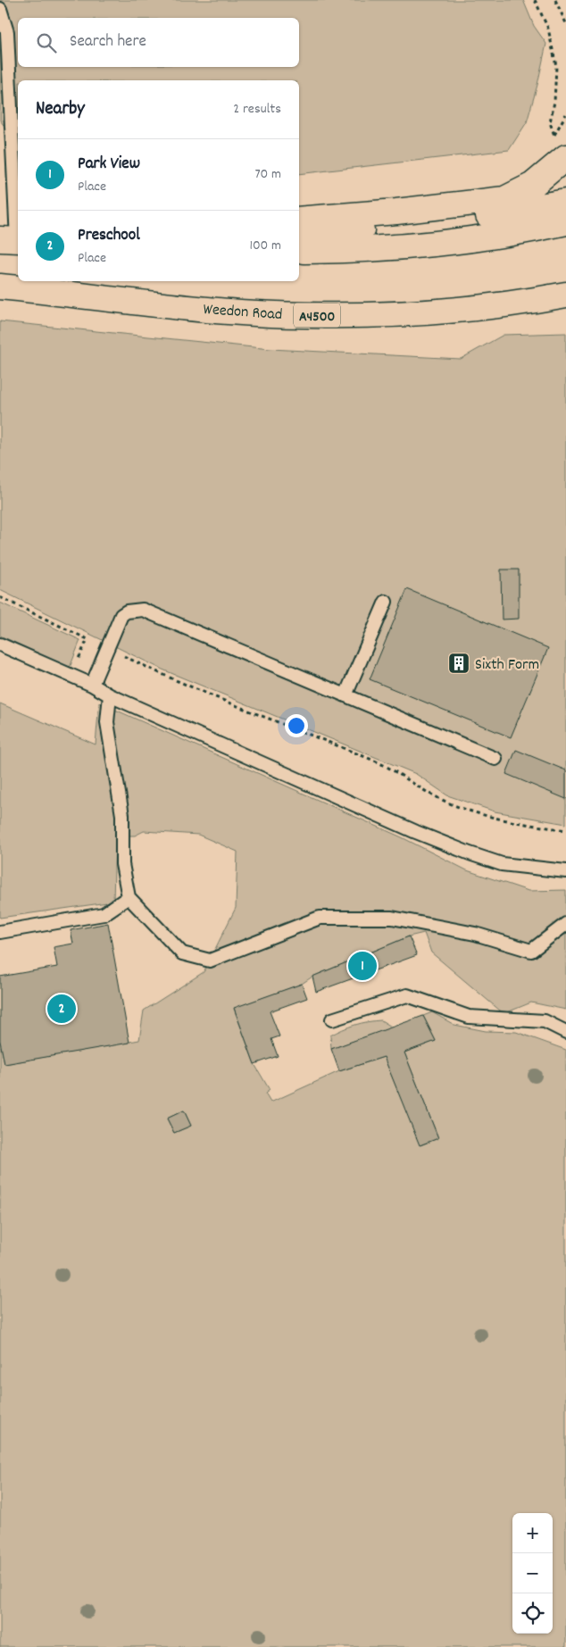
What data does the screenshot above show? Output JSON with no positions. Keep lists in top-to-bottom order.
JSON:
{
  "streets": {
    "highway": ["Weedon Road", "A4500"]
  },
  "places": {
    "building": ["Sixth Form"]
  },
  "page": {
    "search": "Search here",
    "heading": ["Nearby", "2 results"],
    "list": [
      {
        "mark": "1",
        "name": "Park View",
        "note": "Place",
        "value": "70 m"
      },
      {
        "mark": "2",
        "name": "Preschool",
        "note": "Place",
        "value": "100 m"
      }
    ],
    "pins": ["1", "2"],
    "map_buttons": ["+", "−"]
  }
}
